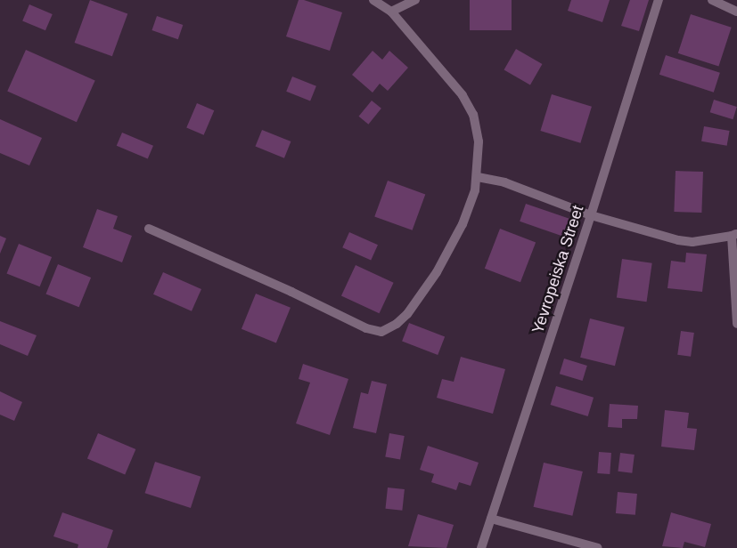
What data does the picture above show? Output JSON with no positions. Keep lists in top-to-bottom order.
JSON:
{
  "streets": {
    "street": ["Yevropeiska Street"]
  }
}
